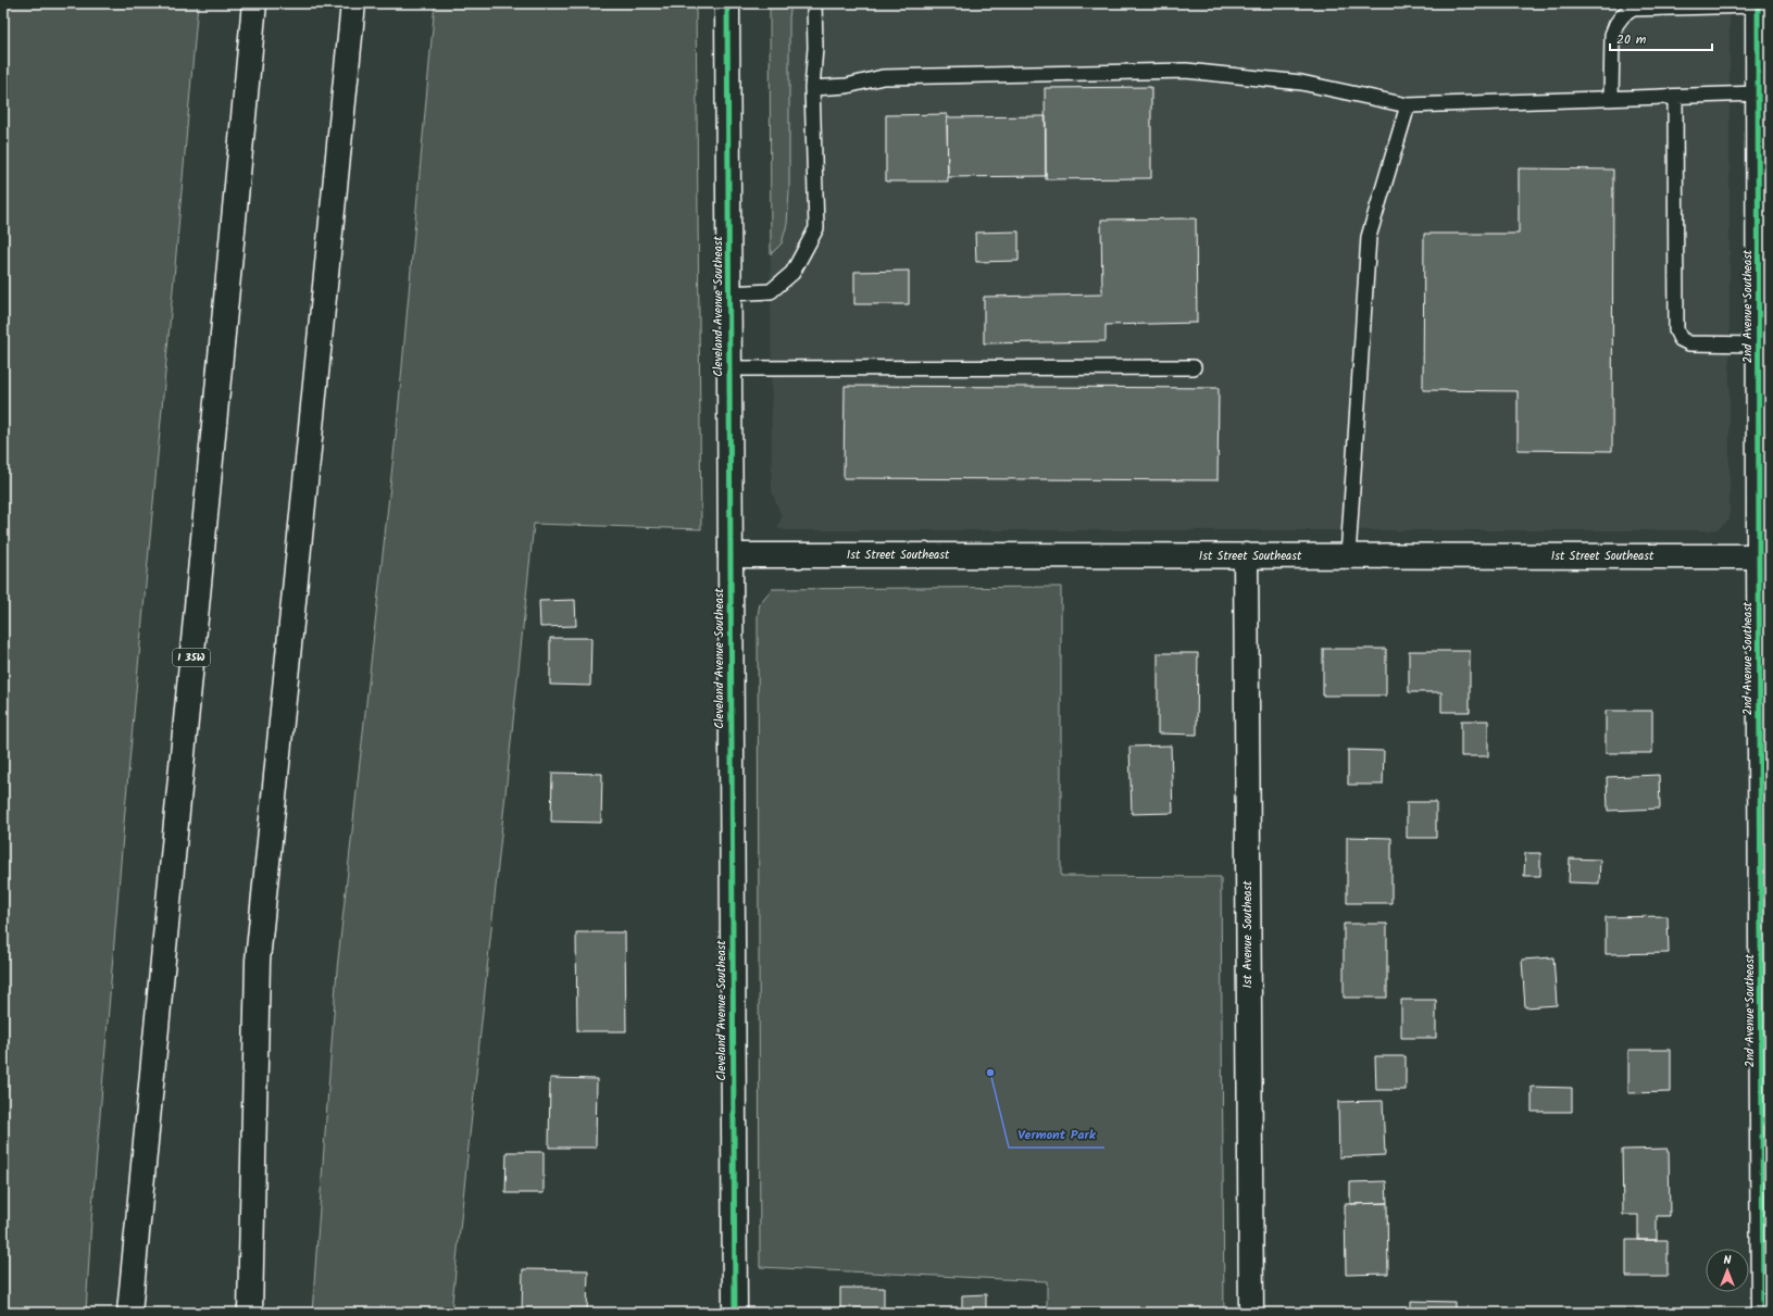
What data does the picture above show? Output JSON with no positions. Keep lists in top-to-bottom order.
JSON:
{
  "streets": {
    "main road": [
      "Cleveland Avenue Southeast",
      "2nd Avenue Southeast",
      "1st Street Southeast",
      "I 35W",
      "1st Avenue Southeast"
    ]
  },
  "crossings": [
    ["Cleveland Avenue Southeast", "1st Street Southeast"],
    ["2nd Avenue Southeast", "1st Street Southeast"],
    ["1st Street Southeast", "1st Avenue Southeast"]
  ],
  "places": ["Vermont Park"],
  "scale_bar": "20 m",
  "north": "top"
}
